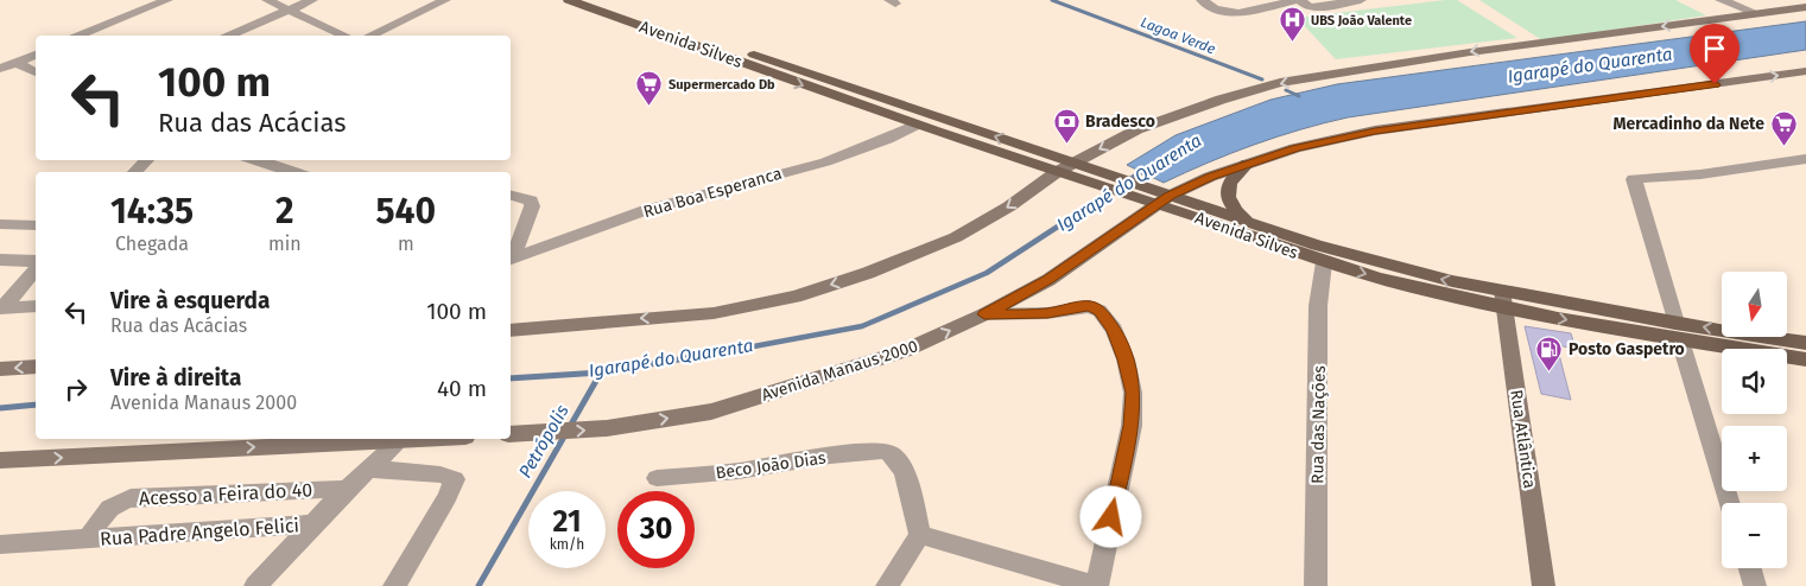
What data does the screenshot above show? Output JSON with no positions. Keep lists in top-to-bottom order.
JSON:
{
  "streets": {
    "main road": ["Avenida Silves"],
    "street": [
      "Rua Boa Esperanca",
      "Avenida Manaus 2000",
      "Rua das Nações",
      "Rua Atlântica",
      "Beco João Dias",
      "Acesso a Feira do 40",
      "Rua Padre Angelo Felici"
    ]
  },
  "crossings": [
    ["Avenida Silves", "Rua Boa Esperanca"],
    ["Avenida Silves", "Avenida Manaus 2000"],
    ["Avenida Silves", "Rua das Nações"],
    ["Avenida Silves", "Rua Atlântica"],
    ["Acesso a Feira do 40", "Rua Padre Angelo Felici"]
  ],
  "water": ["Lagoa Verde", "Igarapé do Quarenta", "Petrópolis"],
  "places": {
    "hospital": ["UBS João Valente"],
    "supermarket": ["Supermercado Db", "Mercadinho da Nete"],
    "bank": ["Bradesco"],
    "fuel station": ["Posto Gaspetro"]
  },
  "north": "bottom",
  "page": {
    "turn": ["100 m", "Rua das Acácias"],
    "eta": [
      "14:35",
      "Chegada",
      "2",
      "min",
      "540",
      "m"
    ],
    "map_buttons": ["+", "−"],
    "list": [
      {
        "name": "Vire à esquerda",
        "note": "Rua das Acácias",
        "value": "100 m"
      },
      {
        "name": "Vire à direita",
        "note": "Avenida Manaus 2000",
        "value": "40 m"
      }
    ],
    "speed": "21 km/h",
    "limit": "30"
  }
}
